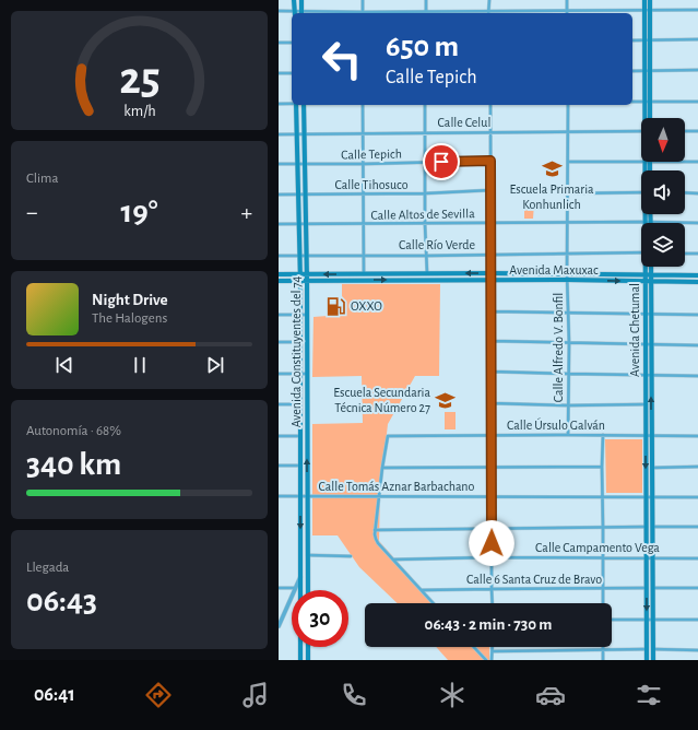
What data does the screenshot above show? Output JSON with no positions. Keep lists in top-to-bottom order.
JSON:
{
  "streets": {
    "main road": ["Avenida Maxuxac", "Avenida Chetumal", "Avenida Constituyentes del 74"],
    "street": [
      "Calle Celul",
      "Calle Tepich",
      "Calle Tihosuco",
      "Calle Altos de Sevilla",
      "Calle Río Verde",
      "Calle Alfredo V. Bonfil",
      "Calle Úrsulo Galván",
      "Calle Tomás Aznar Barbachano",
      "Calle Campamento Vega",
      "Calle 6 Santa Cruz de Bravo"
    ]
  },
  "crossings": [
    ["Calle Celul", "Calle Alfredo V. Bonfil"],
    ["Calle Celul", "Avenida Constituyentes del 74"],
    ["Calle Tepich", "Avenida Constituyentes del 74"],
    ["Calle Tihosuco", "Avenida Constituyentes del 74"],
    ["Calle Altos de Sevilla", "Avenida Chetumal"],
    ["Calle Altos de Sevilla", "Calle Alfredo V. Bonfil"],
    ["Calle Altos de Sevilla", "Avenida Constituyentes del 74"],
    ["Calle Río Verde", "Calle Alfredo V. Bonfil"],
    ["Calle Río Verde", "Avenida Constituyentes del 74"],
    ["Avenida Maxuxac", "Avenida Chetumal"],
    ["Avenida Maxuxac", "Calle Alfredo V. Bonfil"],
    ["Avenida Maxuxac", "Avenida Constituyentes del 74"],
    ["Avenida Chetumal", "Calle Úrsulo Galván"],
    ["Avenida Chetumal", "Calle Tomás Aznar Barbachano"],
    ["Avenida Chetumal", "Calle Campamento Vega"],
    ["Avenida Chetumal", "Calle 6 Santa Cruz de Bravo"],
    ["Calle Alfredo V. Bonfil", "Calle Úrsulo Galván"],
    ["Avenida Constituyentes del 74", "Calle Tomás Aznar Barbachano"]
  ],
  "places": {
    "school or university": ["Escuela Primaria Konhunlich", "Escuela Secundaria Técnica Número 27"],
    "fuel station": ["OXXO"]
  },
  "north": "bottom",
  "page": {
    "turn": ["650 m", "Calle Tepich"],
    "tile": [
      "Clima",
      ["Autonomía · 68%", "340 km"],
      ["Llegada", "06:43"]
    ],
    "heat": ["−", "19°", "+"],
    "song": ["Night Drive", "The Halogens"],
    "limit": "30",
    "trip": "06:43 · 2 min · 730 m",
    "tabs": "06:41",
    "gauge": ["25", "km/h"]
  }
}
